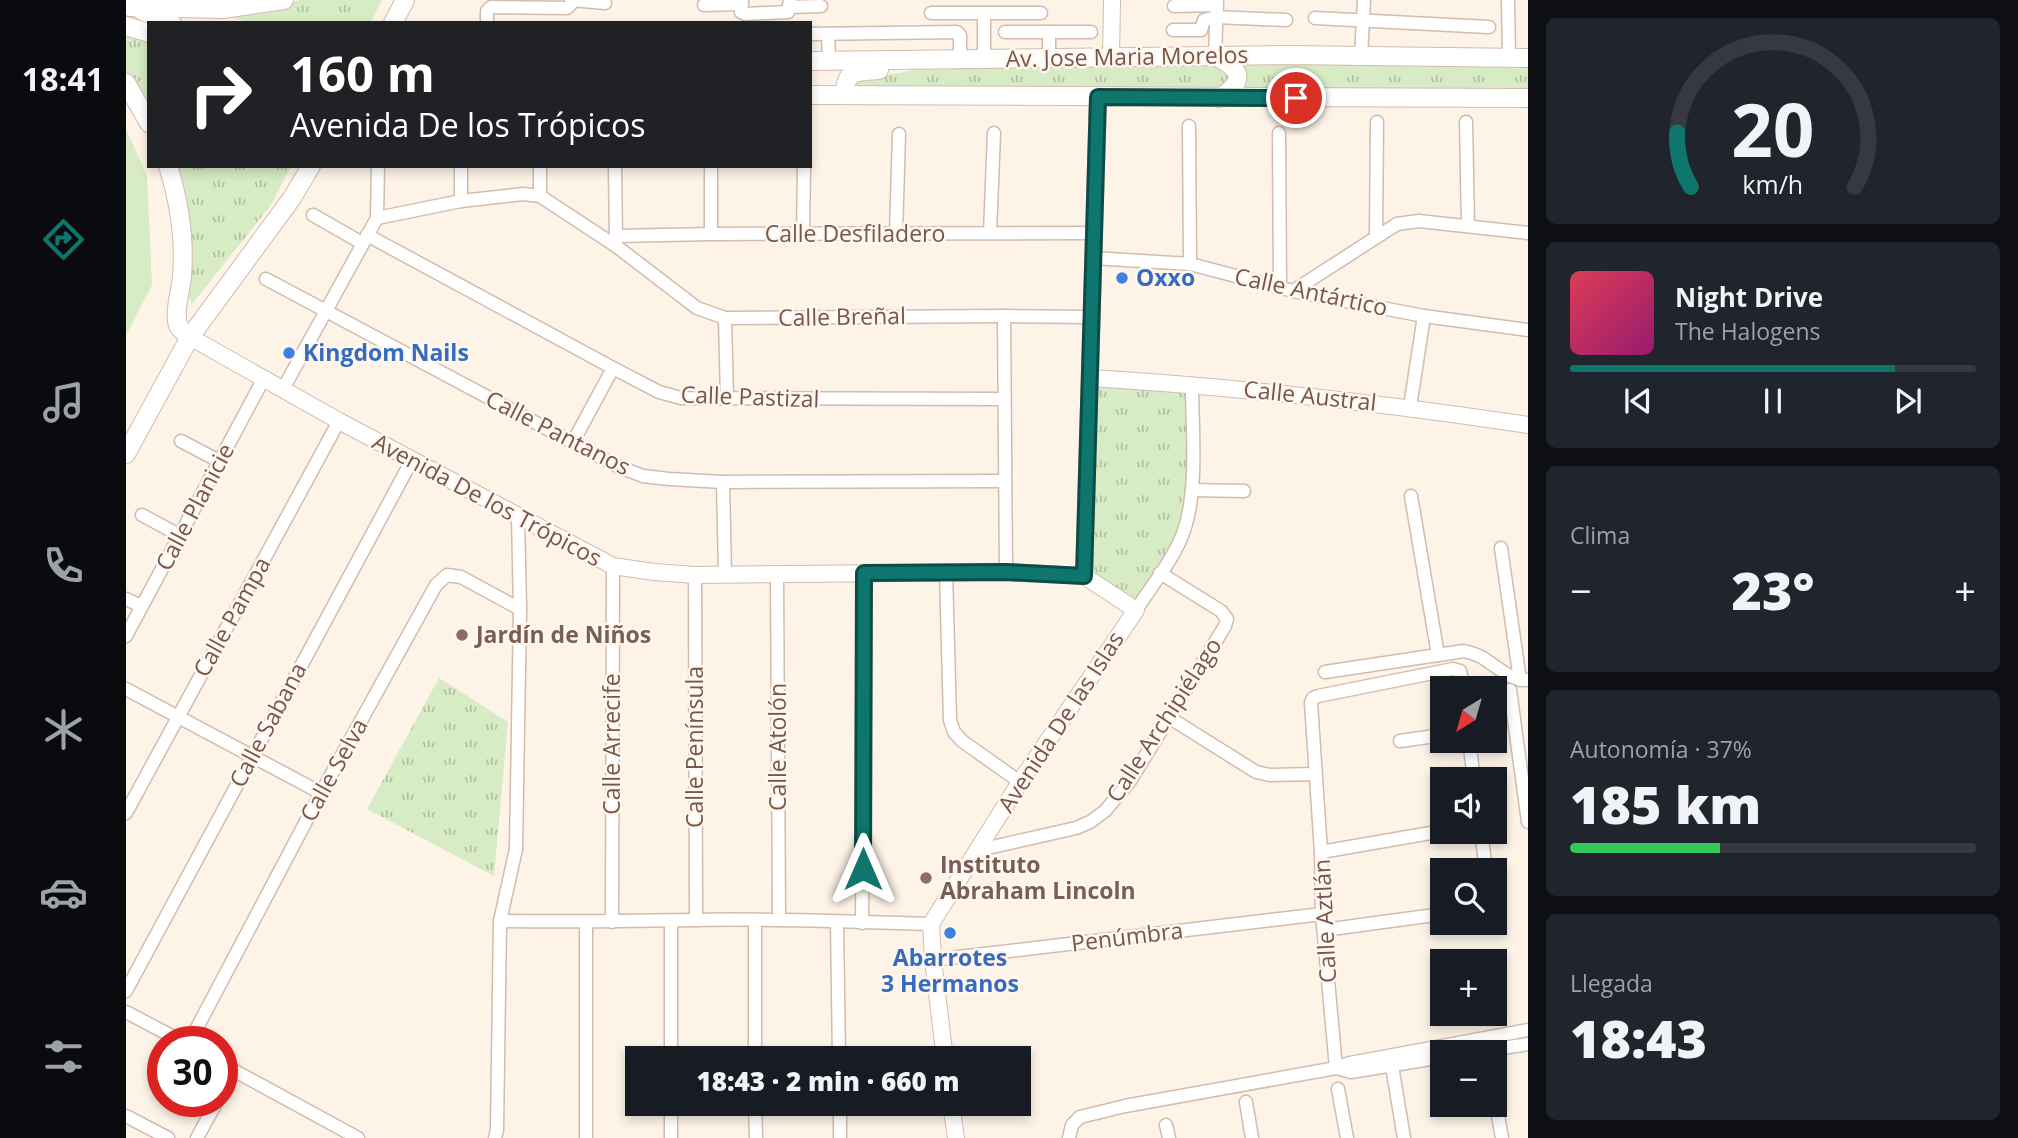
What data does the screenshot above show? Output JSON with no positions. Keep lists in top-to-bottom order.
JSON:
{
  "streets": {
    "main road": ["Av. Jose Maria Morelos"],
    "street": [
      "Calle Desfiladero",
      "Calle Antártico",
      "Calle Breñal",
      "Calle Austral",
      "Calle Pastizal",
      "Calle Pantanos",
      "Avenida De los Trópicos",
      "Calle Planicie",
      "Calle Pampa",
      "Calle Archipiélago",
      "Avenida De las Islas",
      "Calle Sabana",
      "Calle Arrecife",
      "Calle Península",
      "Calle Atolón",
      "Calle Selva",
      "Calle Aztlán",
      "Penúmbra"
    ]
  },
  "crossings": [
    ["Calle Desfiladero", "Calle Breñal"],
    ["Calle Austral", "Avenida De las Islas"],
    ["Avenida De los Trópicos", "Calle Planicie"],
    ["Avenida De los Trópicos", "Calle Pampa"],
    ["Avenida De los Trópicos", "Calle Sabana"],
    ["Avenida De los Trópicos", "Calle Arrecife"],
    ["Avenida De los Trópicos", "Calle Península"],
    ["Avenida De los Trópicos", "Calle Atolón"],
    ["Calle Archipiélago", "Avenida De las Islas"],
    ["Calle Aztlán", "Penúmbra"]
  ],
  "places": [
    "Oxxo",
    "Kingdom Nails",
    "Jardín de Niños",
    "Instituto Abraham Lincoln",
    "Abarrotes 3 Hermanos"
  ],
  "north": "bottom left",
  "page": {
    "tabs": "18:41",
    "turn": ["160 m", "Avenida De los Trópicos"],
    "song": ["Night Drive", "The Halogens"],
    "tile": [
      "Clima",
      ["Autonomía · 37%", "185 km"],
      ["Llegada", "18:43"]
    ],
    "heat": ["−", "23°", "+"],
    "map_buttons": ["+", "−"],
    "limit": "30",
    "trip": "18:43 · 2 min · 660 m",
    "gauge": ["20", "km/h"]
  }
}
